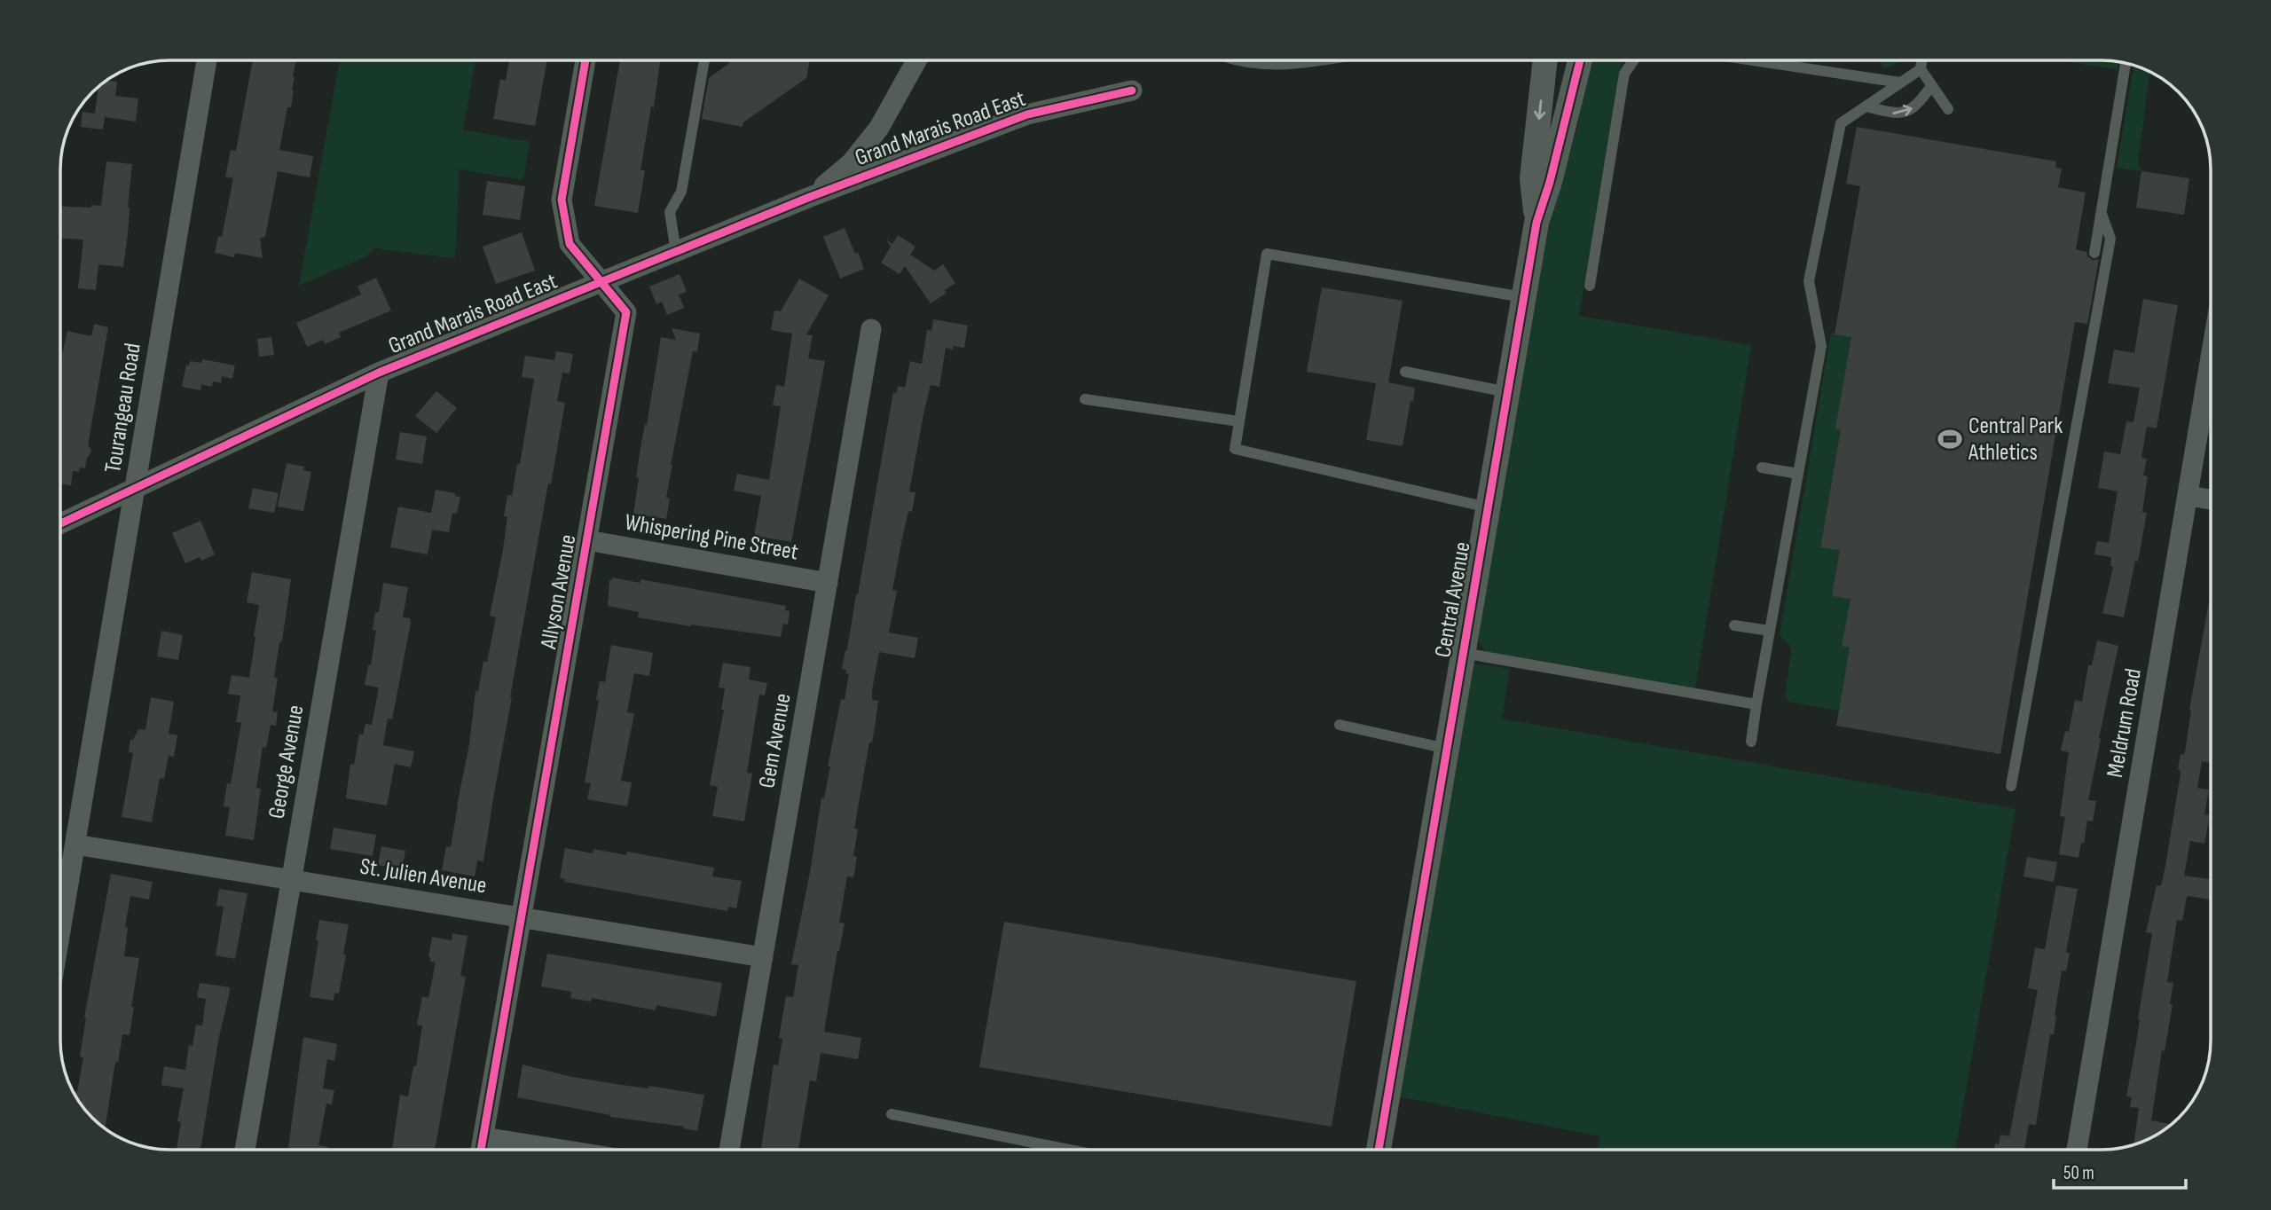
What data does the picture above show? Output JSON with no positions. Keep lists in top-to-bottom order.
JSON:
{
  "streets": {
    "street": [
      "Grand Marais Road East",
      "Tourangeau Road",
      "Whispering Pine Street",
      "Allyson Avenue",
      "Central Avenue",
      "Meldrum Road",
      "Gem Avenue",
      "George Avenue",
      "St. Julien Avenue"
    ]
  },
  "crossings": [
    ["Grand Marais Road East", "Tourangeau Road"],
    ["Grand Marais Road East", "Allyson Avenue"],
    ["Grand Marais Road East", "George Avenue"],
    ["Tourangeau Road", "St. Julien Avenue"],
    ["Whispering Pine Street", "Allyson Avenue"],
    ["Whispering Pine Street", "Gem Avenue"],
    ["Allyson Avenue", "St. Julien Avenue"],
    ["Gem Avenue", "St. Julien Avenue"],
    ["George Avenue", "St. Julien Avenue"]
  ],
  "places": {
    "sports": ["Central Park Athletics"]
  },
  "scale_bar": "50 m"
}
